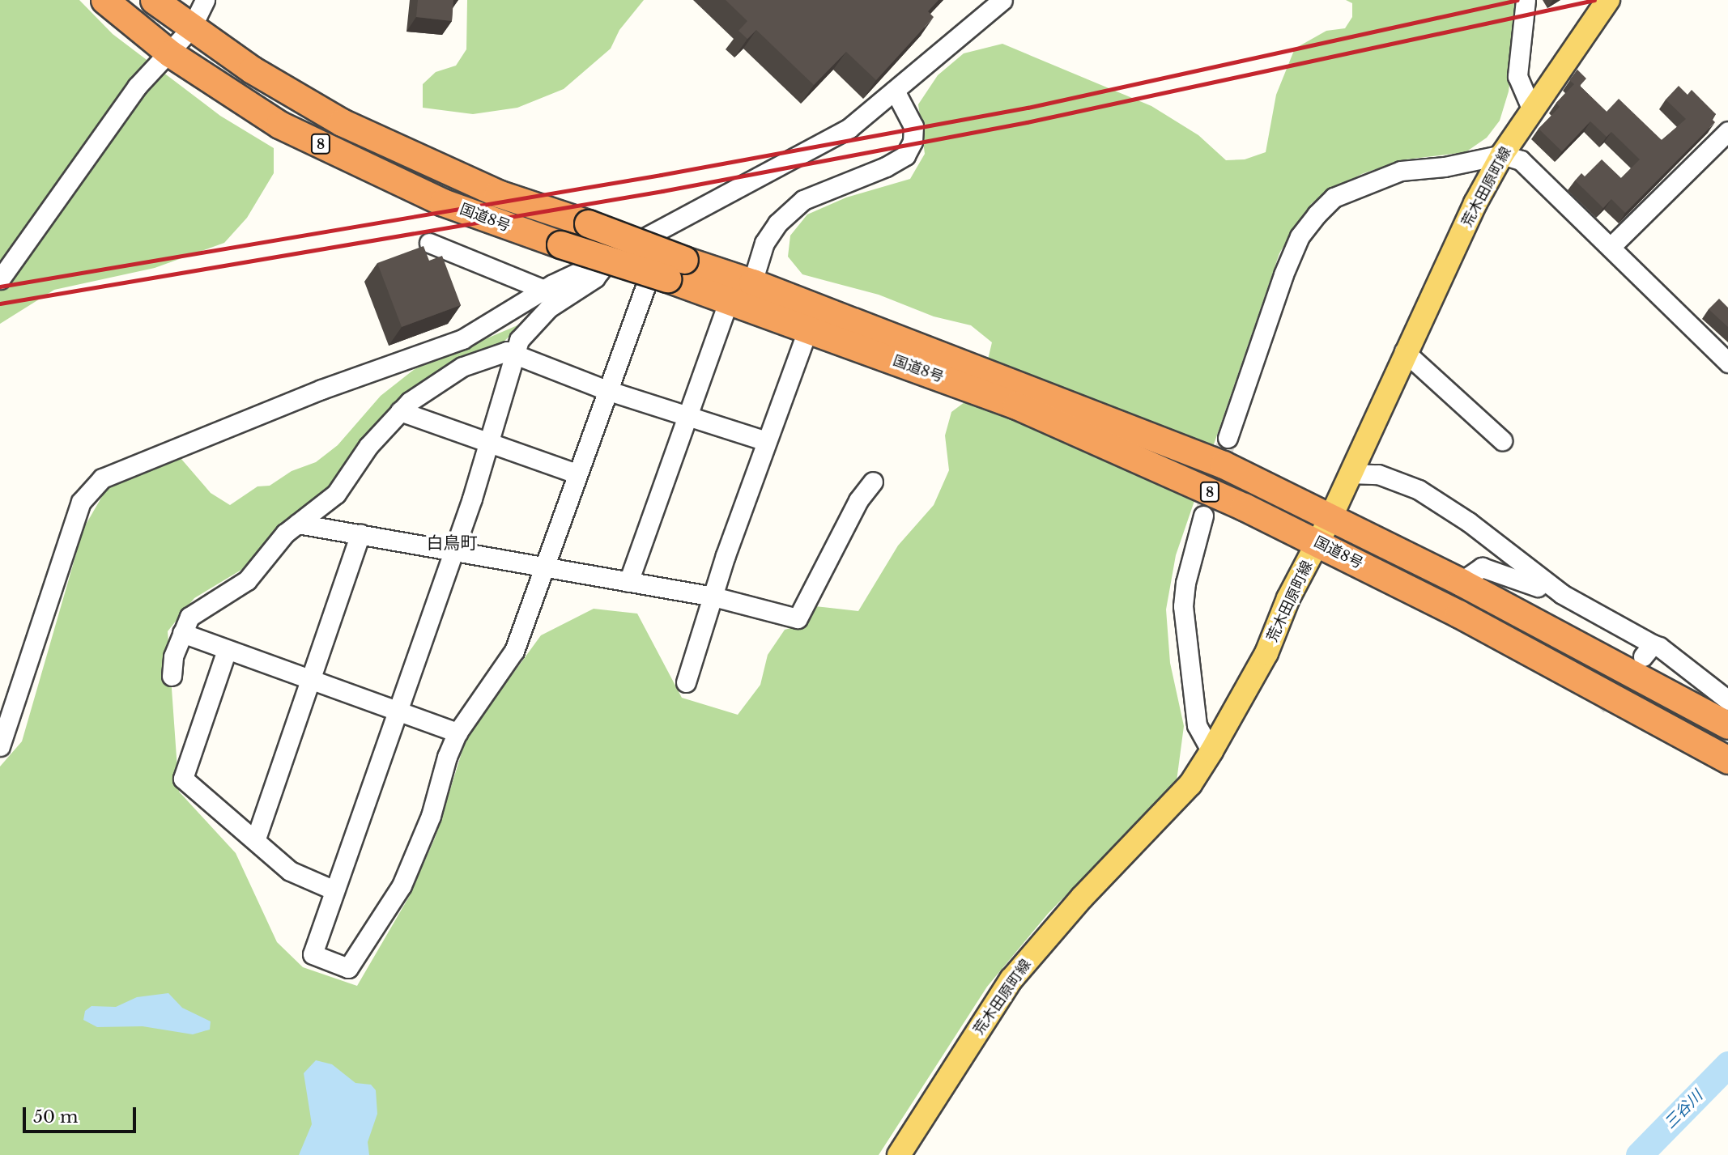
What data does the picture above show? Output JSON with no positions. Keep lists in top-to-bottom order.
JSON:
{
  "streets": {
    "highway": ["8", "国道8号"],
    "main road": ["荒木田原町線"]
  },
  "crossings": [
    ["荒木田原町線", "国道8号"]
  ],
  "districts": ["白鳥町"],
  "water": ["三谷川"],
  "scale_bar": "50 m"
}
